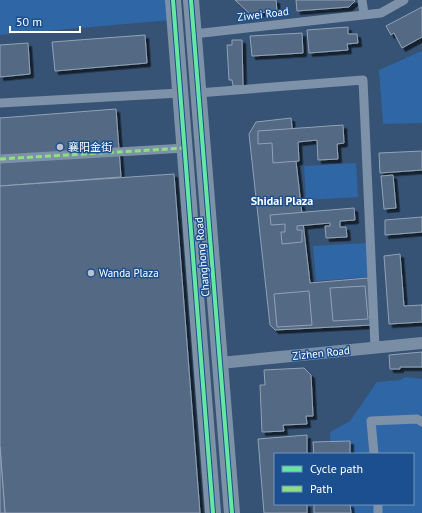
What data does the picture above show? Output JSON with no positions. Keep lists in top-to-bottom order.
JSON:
{
  "streets": {
    "highway": ["Changhong Road"],
    "street": ["Ziwei Road", "Zizhen Road"]
  },
  "crossings": [
    ["Ziwei Road", "Changhong Road"],
    ["Changhong Road", "Zizhen Road"]
  ],
  "districts": ["Shidai Plaza"],
  "places": ["襄阳金街", "Wanda Plaza"],
  "legend": ["Cycle path", "Path"],
  "scale_bar": "50 m"
}
